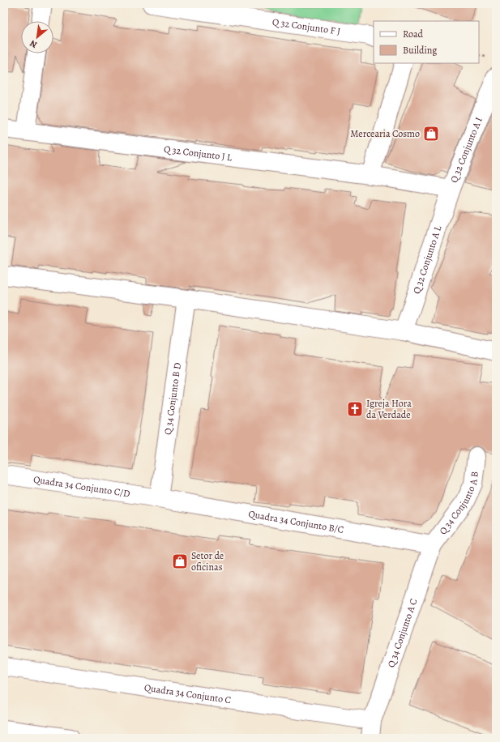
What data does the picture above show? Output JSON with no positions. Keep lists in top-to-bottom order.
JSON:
{
  "streets": {
    "street": [
      "Q 32 Conjunto F J",
      "Q 32 Conjunto A I",
      "Q 32 Conjunto J L",
      "Q 32 Conjunto A L",
      "Q 34 Conjunto B D",
      "Quadra 34 Conjunto C/D",
      "Q 34 Conjunto A B",
      "Quadra 34 Conjunto B/C",
      "Q 34 Conjunto A C",
      "Quadra 34 Conjunto C"
    ]
  },
  "crossings": [
    ["Q 32 Conjunto A I", "Q 32 Conjunto J L"],
    ["Q 32 Conjunto A I", "Q 32 Conjunto A L"],
    ["Q 32 Conjunto J L", "Q 32 Conjunto A L"],
    ["Q 34 Conjunto B D", "Quadra 34 Conjunto C/D"],
    ["Q 34 Conjunto B D", "Quadra 34 Conjunto B/C"],
    ["Quadra 34 Conjunto C/D", "Quadra 34 Conjunto B/C"],
    ["Q 34 Conjunto A B", "Quadra 34 Conjunto B/C"],
    ["Q 34 Conjunto A B", "Q 34 Conjunto A C"],
    ["Quadra 34 Conjunto B/C", "Q 34 Conjunto A C"],
    ["Q 34 Conjunto A C", "Quadra 34 Conjunto C"]
  ],
  "places": {
    "shop": ["Mercearia Cosmo", "Setor de oficinas"],
    "church": ["Igreja Hora da Verdade"]
  },
  "legend": ["Road", "Building"],
  "north": "bottom left"
}
